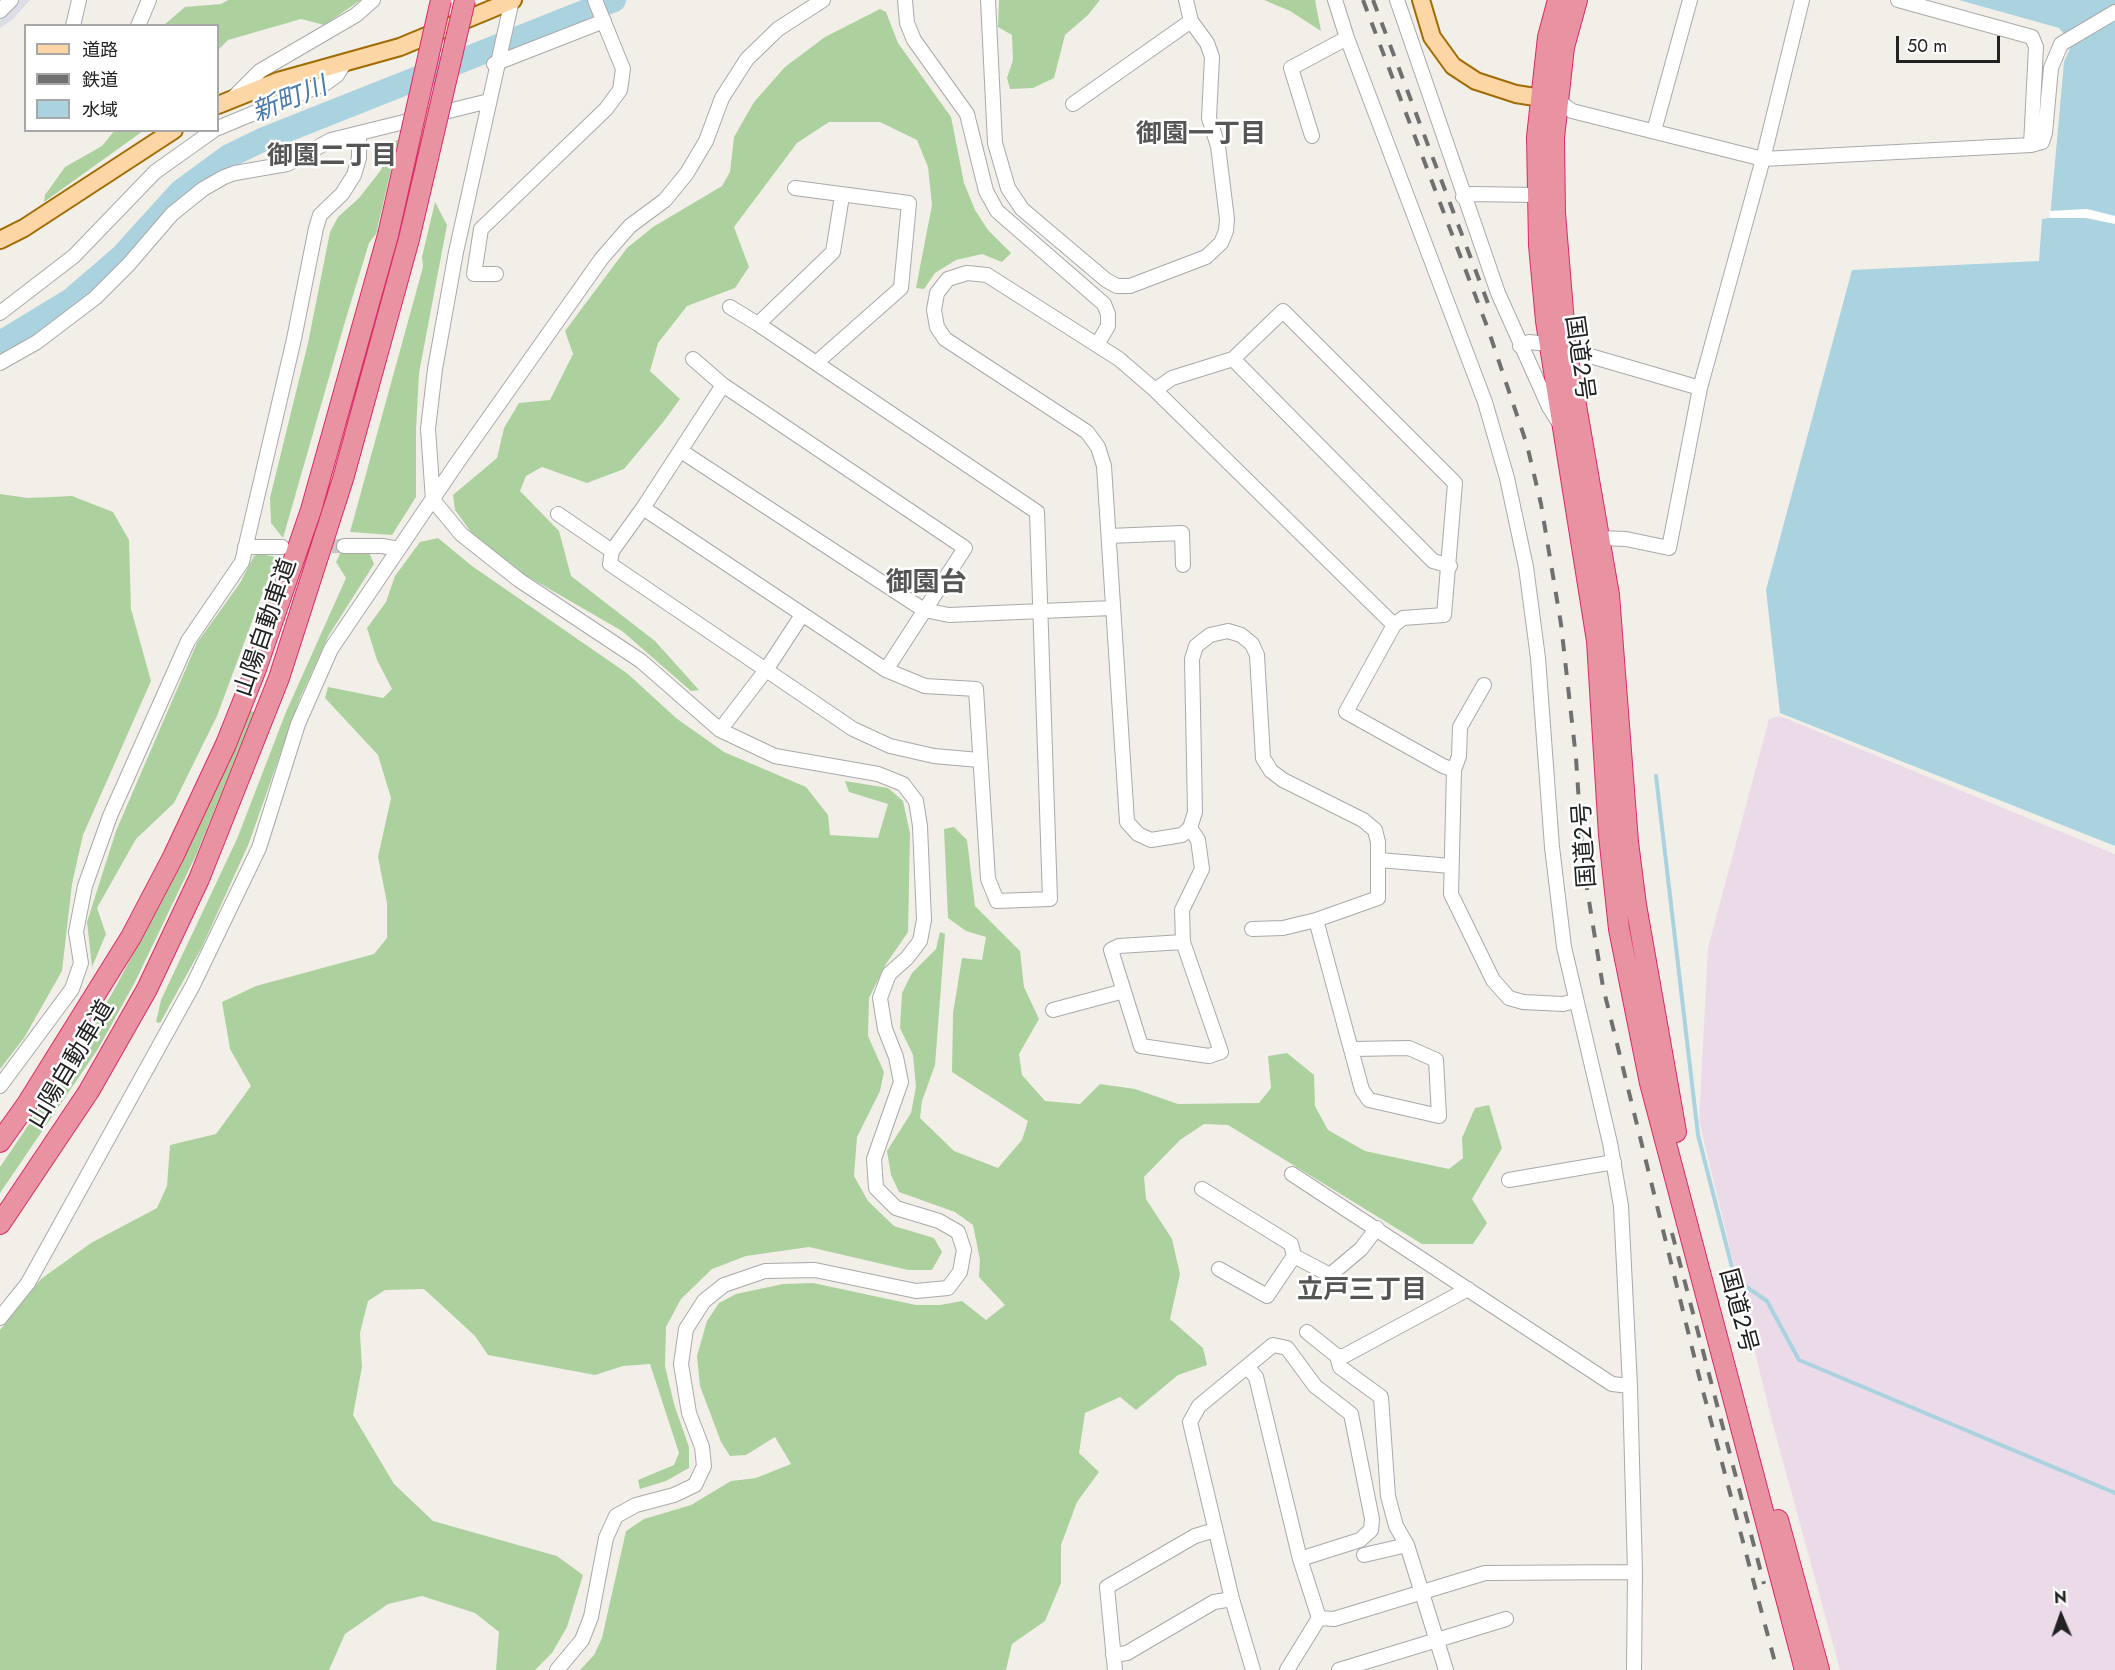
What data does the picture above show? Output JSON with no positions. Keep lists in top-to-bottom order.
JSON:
{
  "streets": {
    "highway": ["国道2号", "山陽自動車道"]
  },
  "districts": [
    "御園一丁目",
    "御園二丁目",
    "御園台",
    "立戸三丁目"
  ],
  "water": ["新町川"],
  "legend": ["道路", "鉄道", "水域"],
  "scale_bar": "50 m",
  "north": "top"
}
